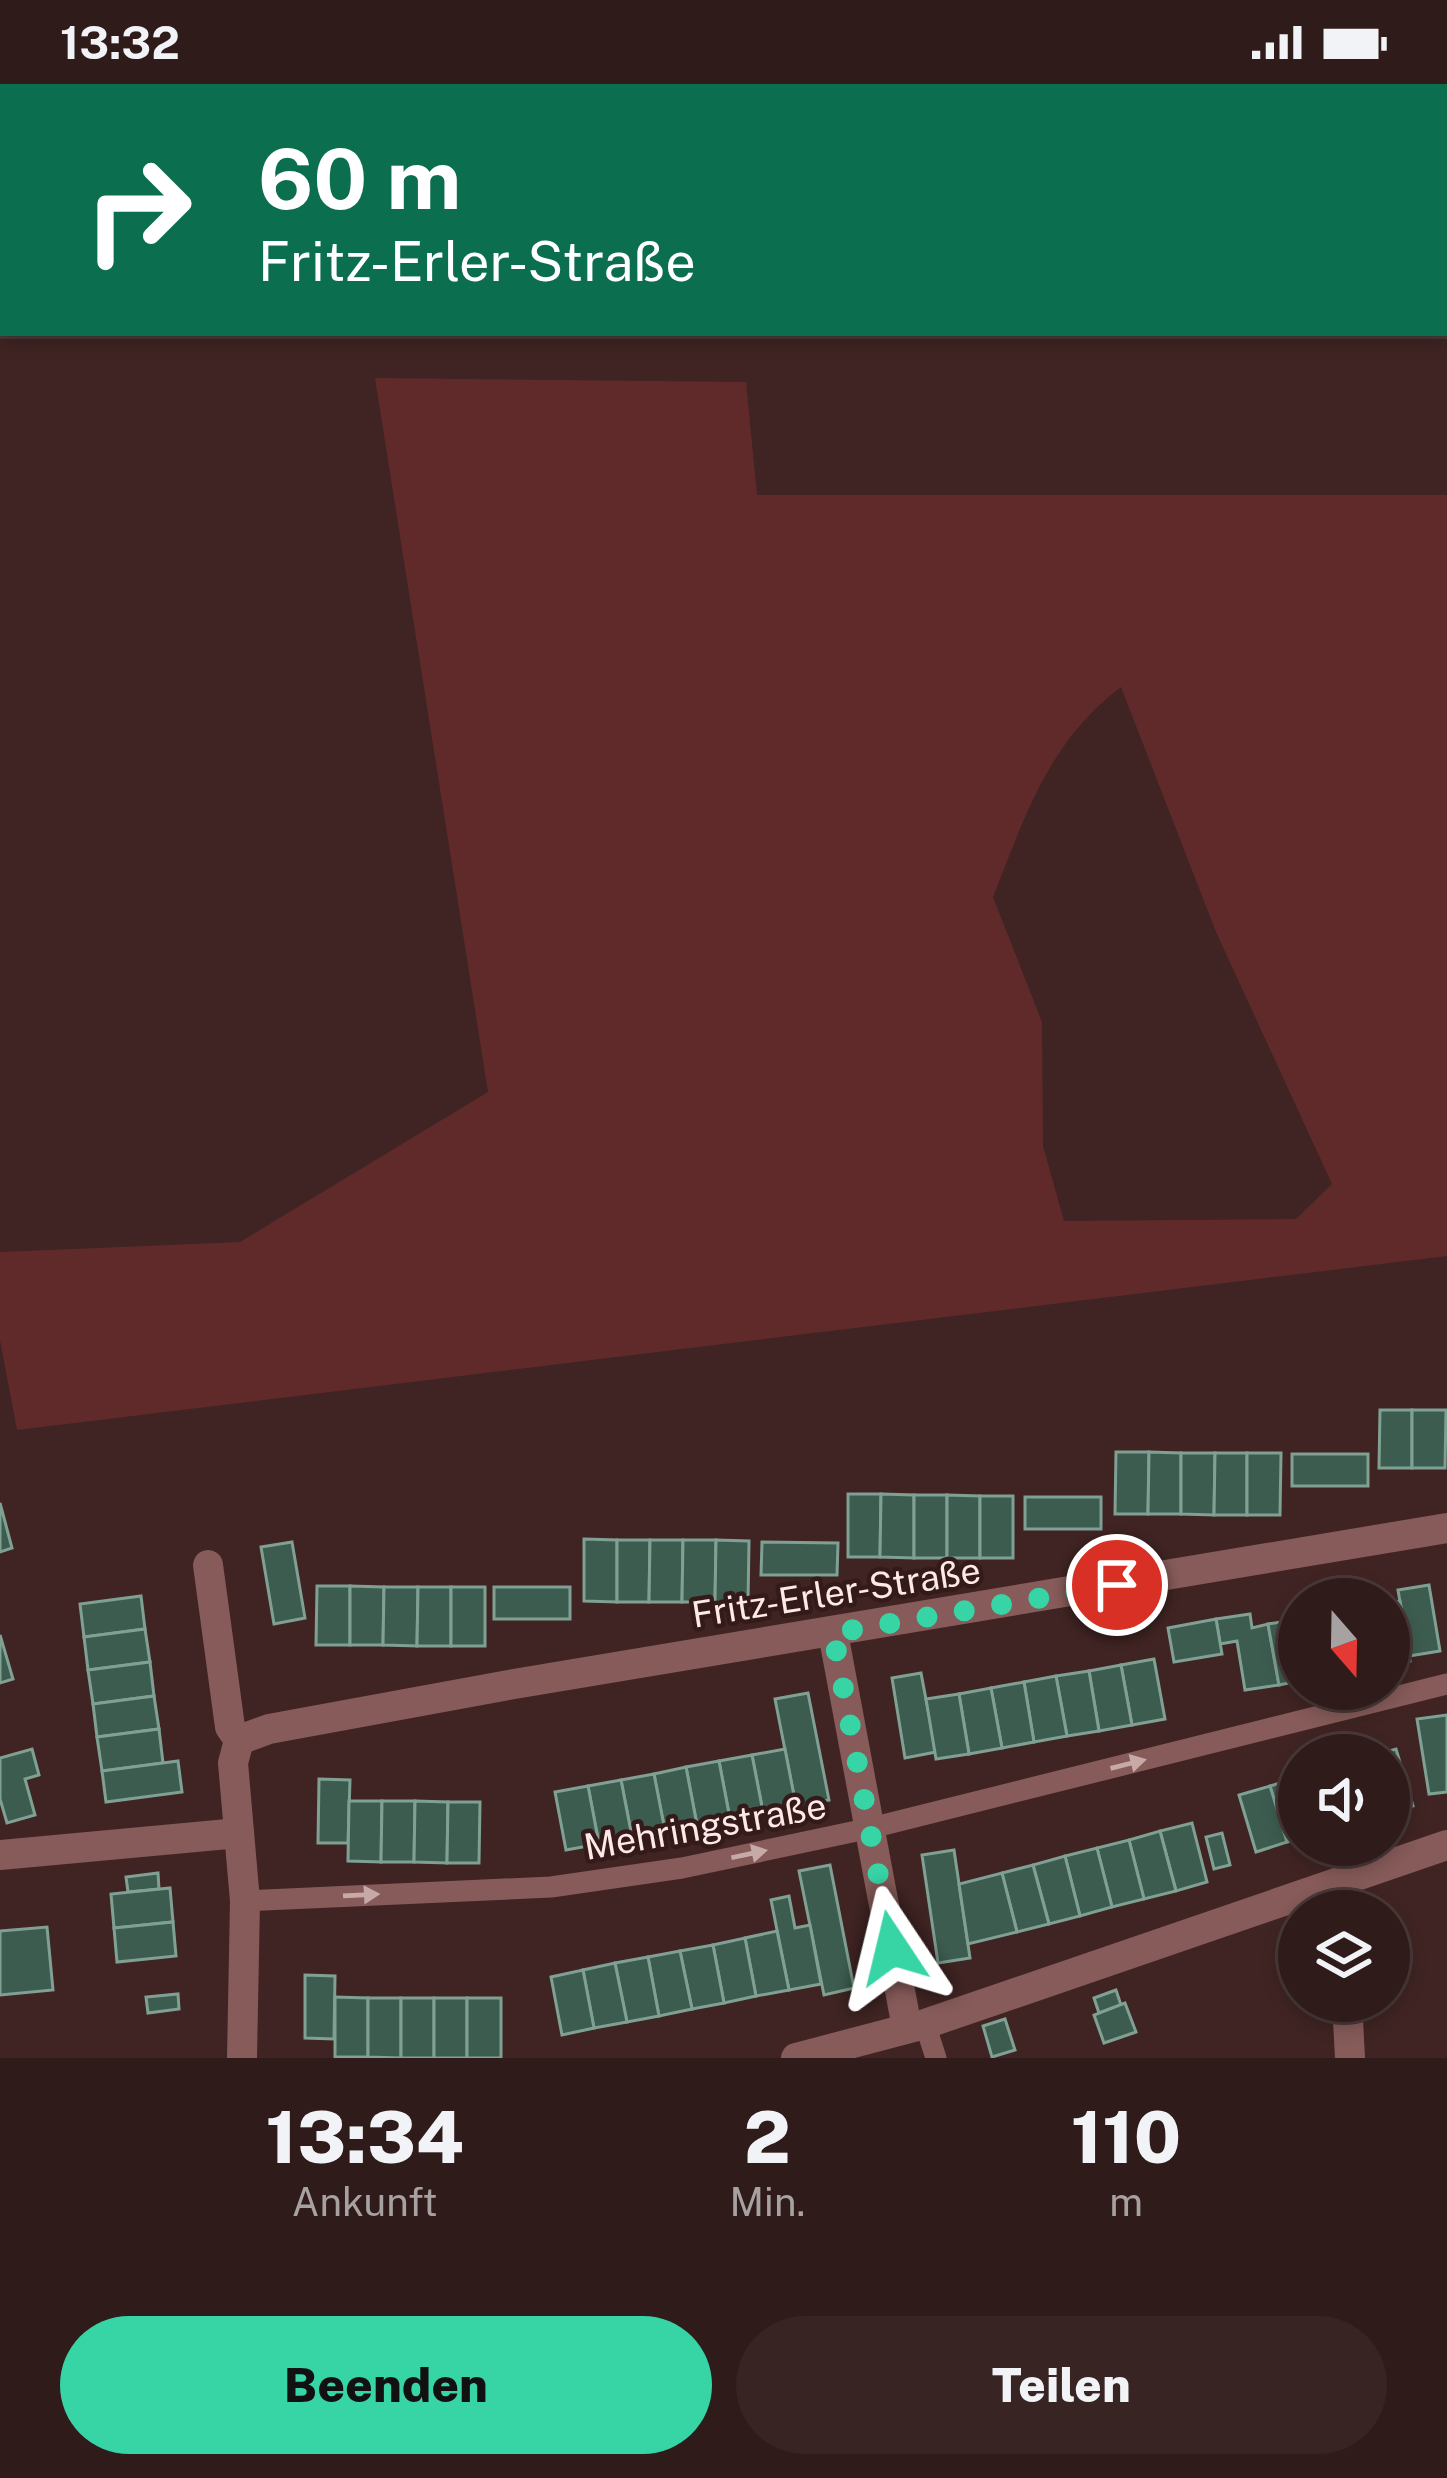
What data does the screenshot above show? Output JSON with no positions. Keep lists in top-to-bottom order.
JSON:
{
  "streets": {
    "street": ["Fritz-Erler-Straße"],
    "lane": ["Mehringstraße"]
  },
  "one_way": ["Mehringstraße"],
  "north": "bottom",
  "page": {
    "status": "13:32",
    "turn": ["60 m", "Fritz-Erler-Straße"],
    "eta": [
      "13:34",
      "Ankunft",
      "2",
      "Min.",
      "110",
      "m"
    ],
    "buttons": ["Beenden", "Teilen"]
  }
}
